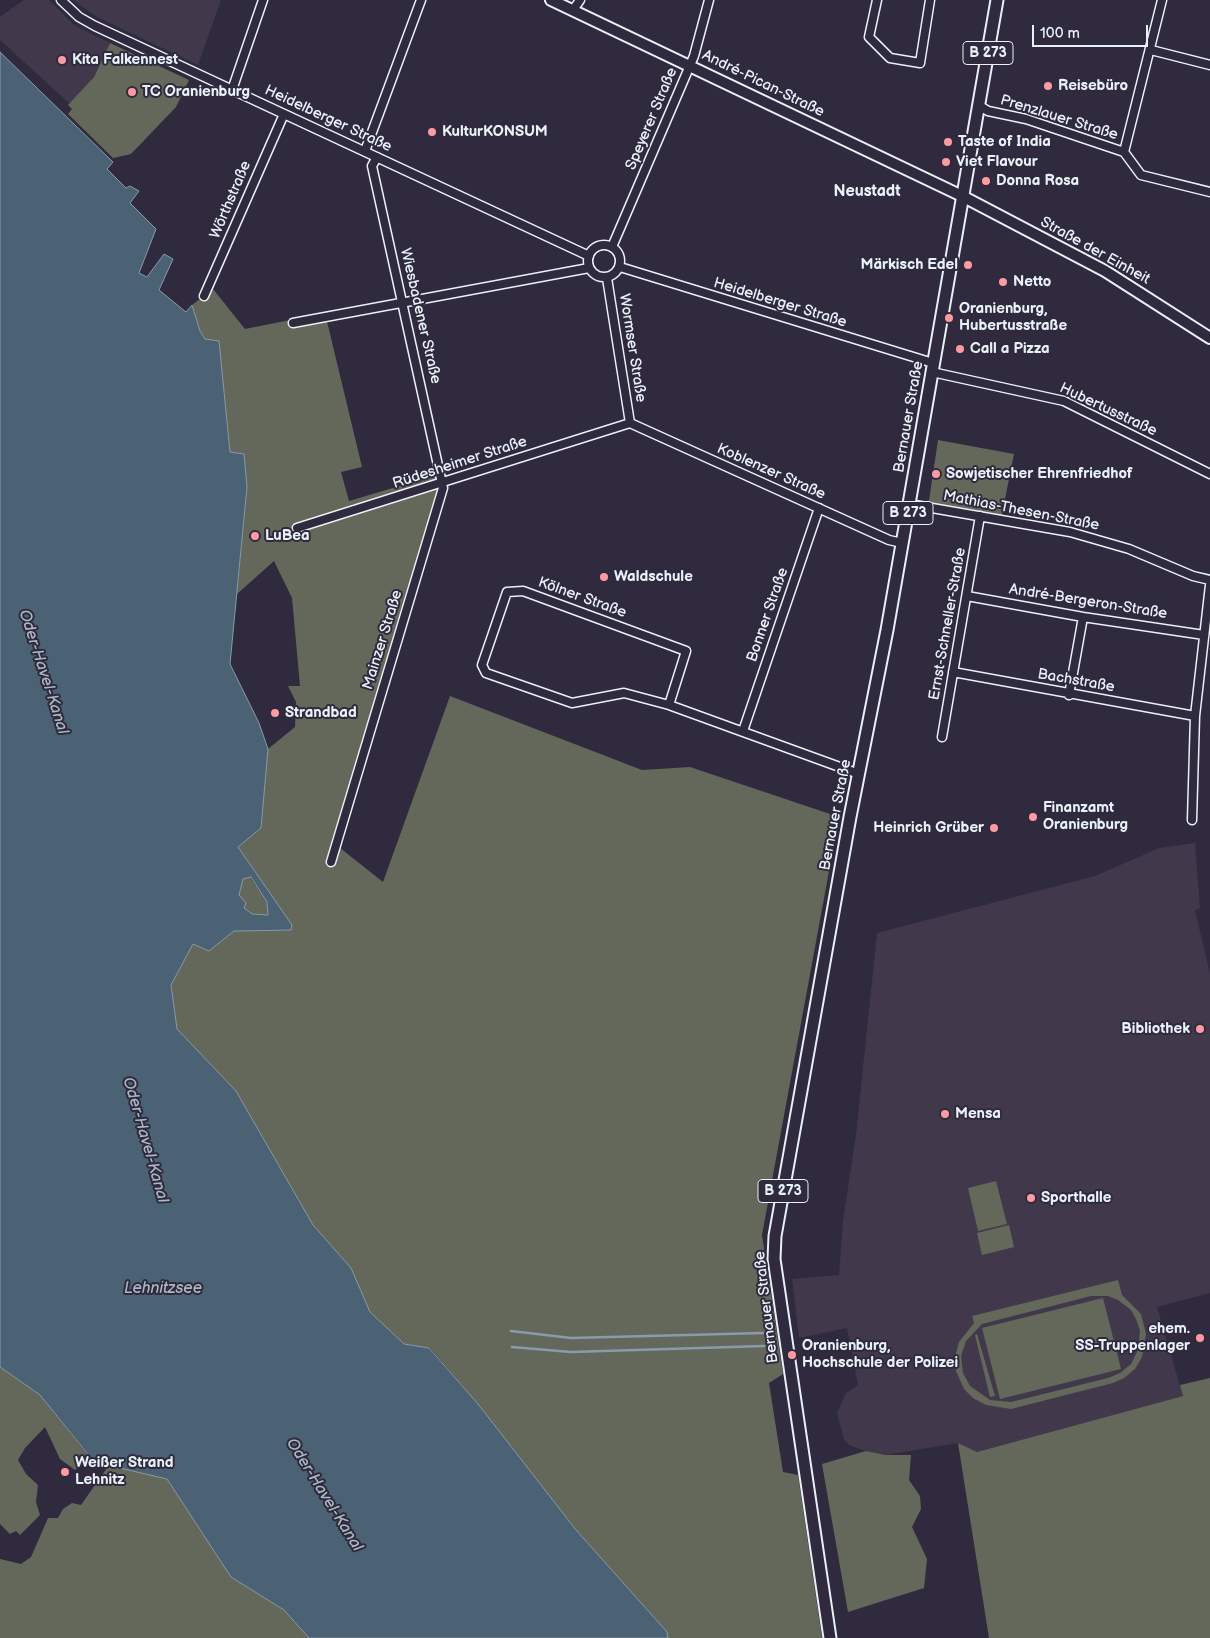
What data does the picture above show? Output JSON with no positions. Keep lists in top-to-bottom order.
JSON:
{
  "streets": {
    "main road": ["B 273", "Bernauer Straße"],
    "street": [
      "André-Pican-Straße",
      "Prenzlauer Straße",
      "Heidelberger Straße",
      "Speyerer Straße",
      "Wörthstraße",
      "Straße der Einheit",
      "Wiesbadener Straße",
      "Wormser Straße",
      "Hubertusstraße",
      "Rüdesheimer Straße",
      "Koblenzer Straße",
      "Mathias-Thesen-Straße",
      "Kölner Straße",
      "André-Bergeron-Straße",
      "Bonner Straße",
      "Ernst-Schneller-Straße",
      "Mainzer Straße",
      "Bachstraße"
    ]
  },
  "crossings": [
    ["André-Pican-Straße", "Speyerer Straße"],
    ["André-Pican-Straße", "Straße der Einheit"],
    ["André-Pican-Straße", "Bernauer Straße"],
    ["Prenzlauer Straße", "Bernauer Straße"],
    ["Heidelberger Straße", "Speyerer Straße"],
    ["Heidelberger Straße", "Wörthstraße"],
    ["Heidelberger Straße", "Wiesbadener Straße"],
    ["Heidelberger Straße", "Wormser Straße"],
    ["Heidelberger Straße", "Hubertusstraße"],
    ["Heidelberger Straße", "Bernauer Straße"],
    ["Speyerer Straße", "Wormser Straße"],
    ["Straße der Einheit", "Bernauer Straße"],
    ["Wiesbadener Straße", "Rüdesheimer Straße"],
    ["Wiesbadener Straße", "Mainzer Straße"],
    ["Wormser Straße", "Rüdesheimer Straße"],
    ["Wormser Straße", "Koblenzer Straße"],
    ["Hubertusstraße", "Bernauer Straße"],
    ["Bernauer Straße", "Koblenzer Straße"],
    ["Bernauer Straße", "Mathias-Thesen-Straße"],
    ["Bernauer Straße", "Kölner Straße"],
    ["Rüdesheimer Straße", "Koblenzer Straße"],
    ["Rüdesheimer Straße", "Mainzer Straße"],
    ["Koblenzer Straße", "Bonner Straße"],
    ["Mathias-Thesen-Straße", "Ernst-Schneller-Straße"],
    ["Kölner Straße", "Bonner Straße"],
    ["André-Bergeron-Straße", "Ernst-Schneller-Straße"],
    ["Ernst-Schneller-Straße", "Bachstraße"]
  ],
  "districts": ["Neustadt"],
  "water": ["Oder-Havel-Kanal", "Lehnitzsee"],
  "places": [
    "Kita Falkennest",
    "Reisebüro",
    "TC Oranienburg",
    "KulturKONSUM",
    "Taste of India",
    "Viet Flavour",
    "Donna Rosa",
    "Märkisch Edel",
    "Netto",
    "Oranienburg, Hubertusstraße",
    "Call a Pizza",
    "Sowjetischer Ehrenfriedhof",
    "LuBea",
    "Waldschule",
    "Strandbad",
    "Finanzamt Oranienburg",
    "Heinrich Grüber",
    "Bibliothek",
    "Mensa",
    "Sporthalle",
    "ehem. SS-Truppenlager",
    "Oranienburg, Hochschule der Polizei",
    "Weißer Strand Lehnitz"
  ],
  "scale_bar": "100 m"
}
